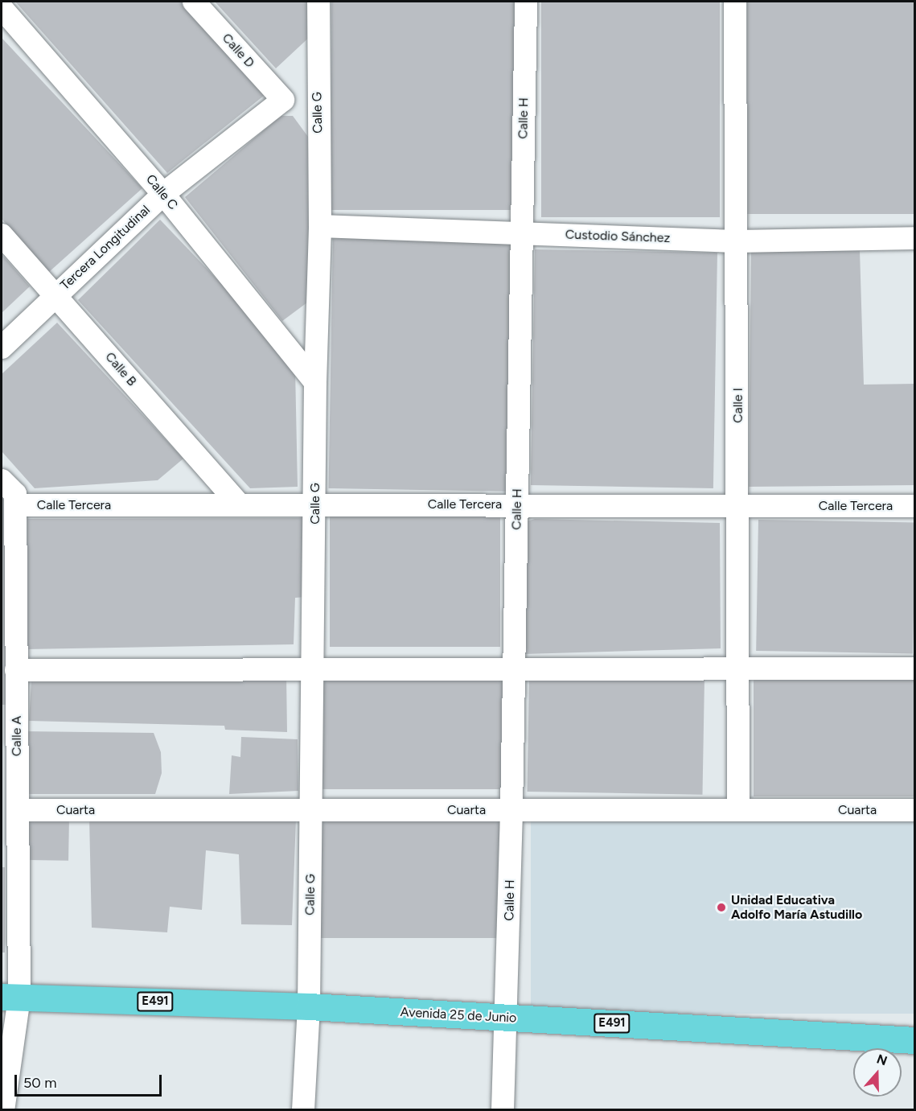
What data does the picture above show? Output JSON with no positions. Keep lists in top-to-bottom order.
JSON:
{
  "streets": {
    "highway": ["E491", "Avenida 25 de Junio"],
    "street": [
      "Calle D",
      "Calle G",
      "Calle H",
      "Calle C",
      "Custodio Sánchez",
      "Tercera Longitudinal",
      "Calle B",
      "Calle I",
      "Calle Tercera",
      "Calle A",
      "Cuarta"
    ]
  },
  "crossings": [
    ["Calle D", "Tercera Longitudinal"],
    ["Calle G", "Calle C"],
    ["Calle G", "Custodio Sánchez"],
    ["Calle G", "Calle Tercera"],
    ["Calle G", "Cuarta"],
    ["Calle G", "Avenida 25 de Junio"],
    ["Calle H", "Custodio Sánchez"],
    ["Calle H", "Calle Tercera"],
    ["Calle H", "Cuarta"],
    ["Calle H", "Avenida 25 de Junio"],
    ["Calle C", "Tercera Longitudinal"],
    ["Custodio Sánchez", "Calle I"],
    ["Tercera Longitudinal", "Calle B"],
    ["Calle B", "Calle Tercera"],
    ["Calle I", "Calle Tercera"],
    ["Calle I", "Cuarta"],
    ["Calle Tercera", "Calle A"],
    ["Calle A", "Cuarta"],
    ["Calle A", "Avenida 25 de Junio"]
  ],
  "places": ["Unidad Educativa Adolfo María Astudillo"],
  "scale_bar": "50 m",
  "north": "top"
}
